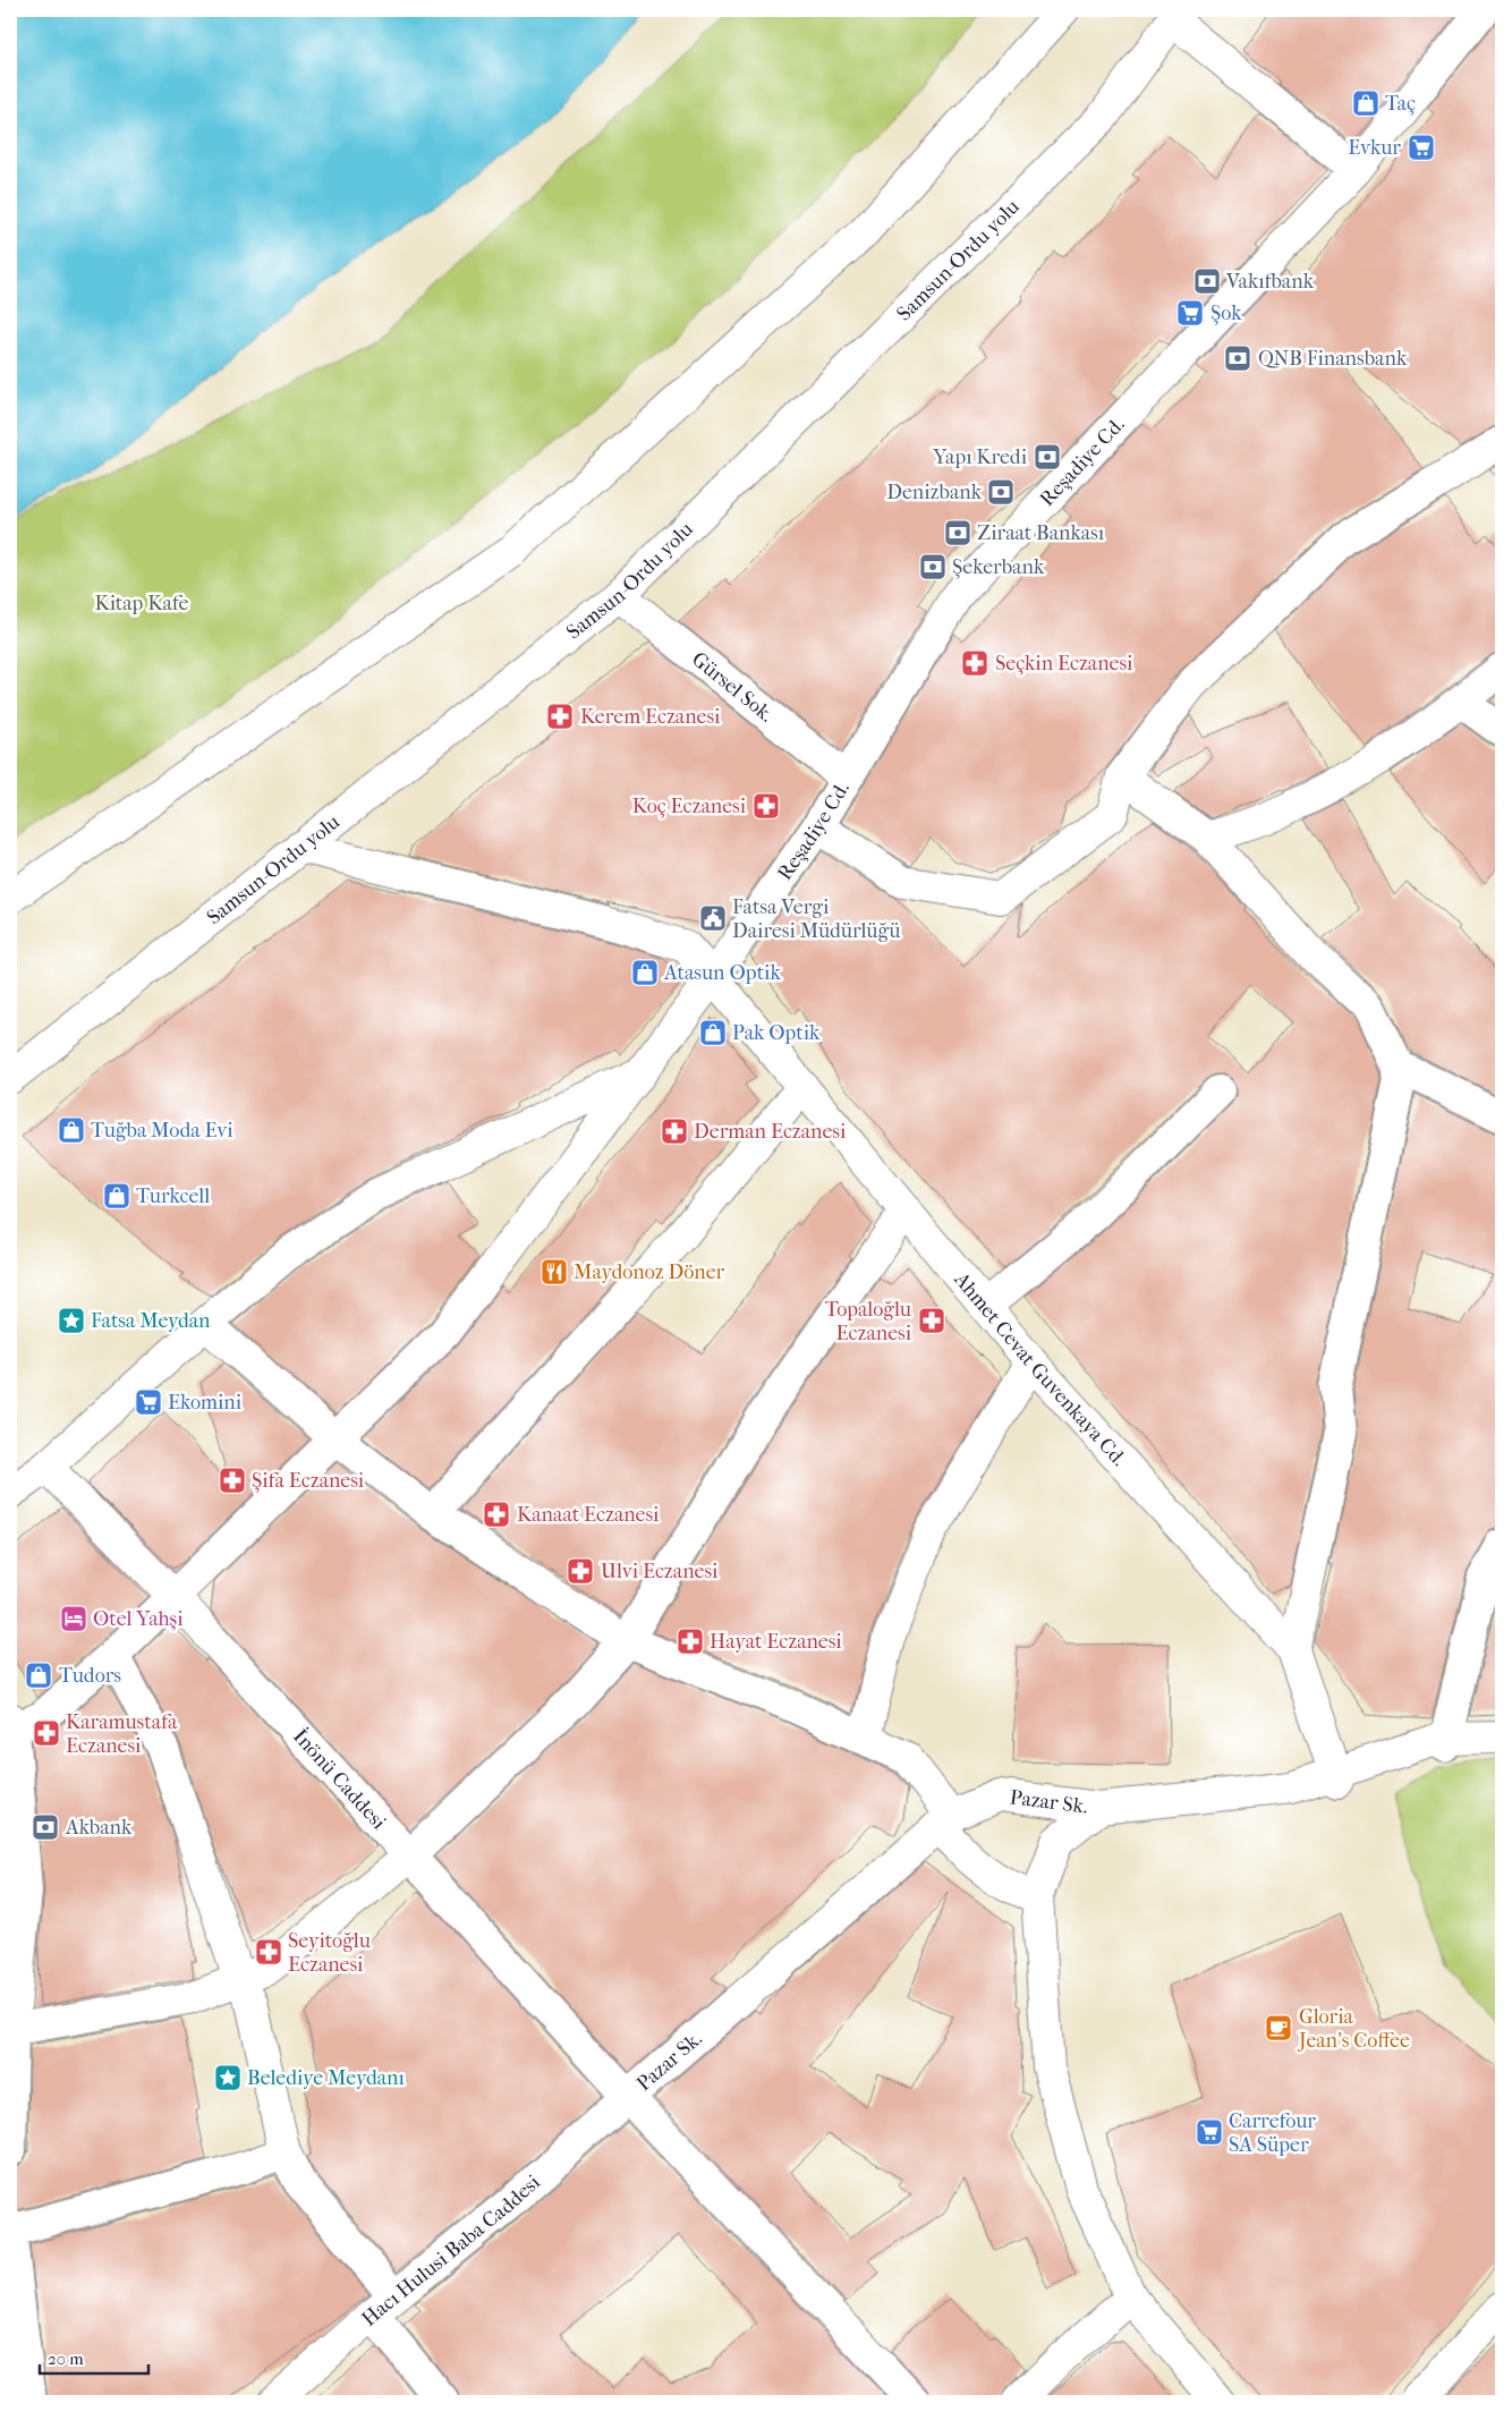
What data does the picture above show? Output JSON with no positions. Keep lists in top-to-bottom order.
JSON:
{
  "streets": {
    "main road": [
      "Samsun-Ordu yolu",
      "Reşadiye Cd.",
      "Gürsel Sok.",
      "Ahmet Cevat Guvenkaya Cd.",
      "İnönü Caddesi",
      "Pazar Sk.",
      "Hacı Hulusi Baba Caddesi"
    ]
  },
  "crossings": [
    ["Samsun-Ordu yolu", "Gürsel Sok."],
    ["Samsun-Ordu yolu", "Ahmet Cevat Guvenkaya Cd."],
    ["Reşadiye Cd.", "Gürsel Sok."],
    ["Reşadiye Cd.", "Ahmet Cevat Guvenkaya Cd."],
    ["Reşadiye Cd.", "İnönü Caddesi"],
    ["Ahmet Cevat Guvenkaya Cd.", "Pazar Sk."],
    ["İnönü Caddesi", "Pazar Sk."],
    ["İnönü Caddesi", "Hacı Hulusi Baba Caddesi"],
    ["Pazar Sk.", "Hacı Hulusi Baba Caddesi"]
  ],
  "parks": ["Kitap Kafe"],
  "places": {
    "shop": [
      "Taç",
      "Atasun Optik",
      "Pak Optik",
      "Tuğba Moda Evi",
      "Turkcell",
      "Tudors"
    ],
    "supermarket": [
      "Evkur",
      "Şok",
      "Ekomini",
      "Carrefour SA Süper"
    ],
    "bank": [
      "Vakıfbank",
      "QNB Finansbank",
      "Yapı Kredi",
      "Denizbank",
      "Ziraat Bankası",
      "Şekerbank",
      "Akbank"
    ],
    "pharmacy": [
      "Seçkin Eczanesi",
      "Kerem Eczanesi",
      "Koç Eczanesi",
      "Derman Eczanesi",
      "Topaloğlu Eczanesi",
      "Şifa Eczanesi",
      "Kanaat Eczanesi",
      "Ulvi Eczanesi",
      "Hayat Eczanesi",
      "Karamustafa Eczanesi",
      "Seyitoğlu Eczanesi"
    ],
    "public building": ["Fatsa Vergi Dairesi Müdürlüğü"],
    "restaurant": ["Maydonoz Döner"],
    "place": ["Fatsa Meydan", "Belediye Meydanı"],
    "hotel": ["Otel Yahşi"],
    "cafe": ["Gloria Jean's Coffee"]
  },
  "scale_bar": "20 m"
}
